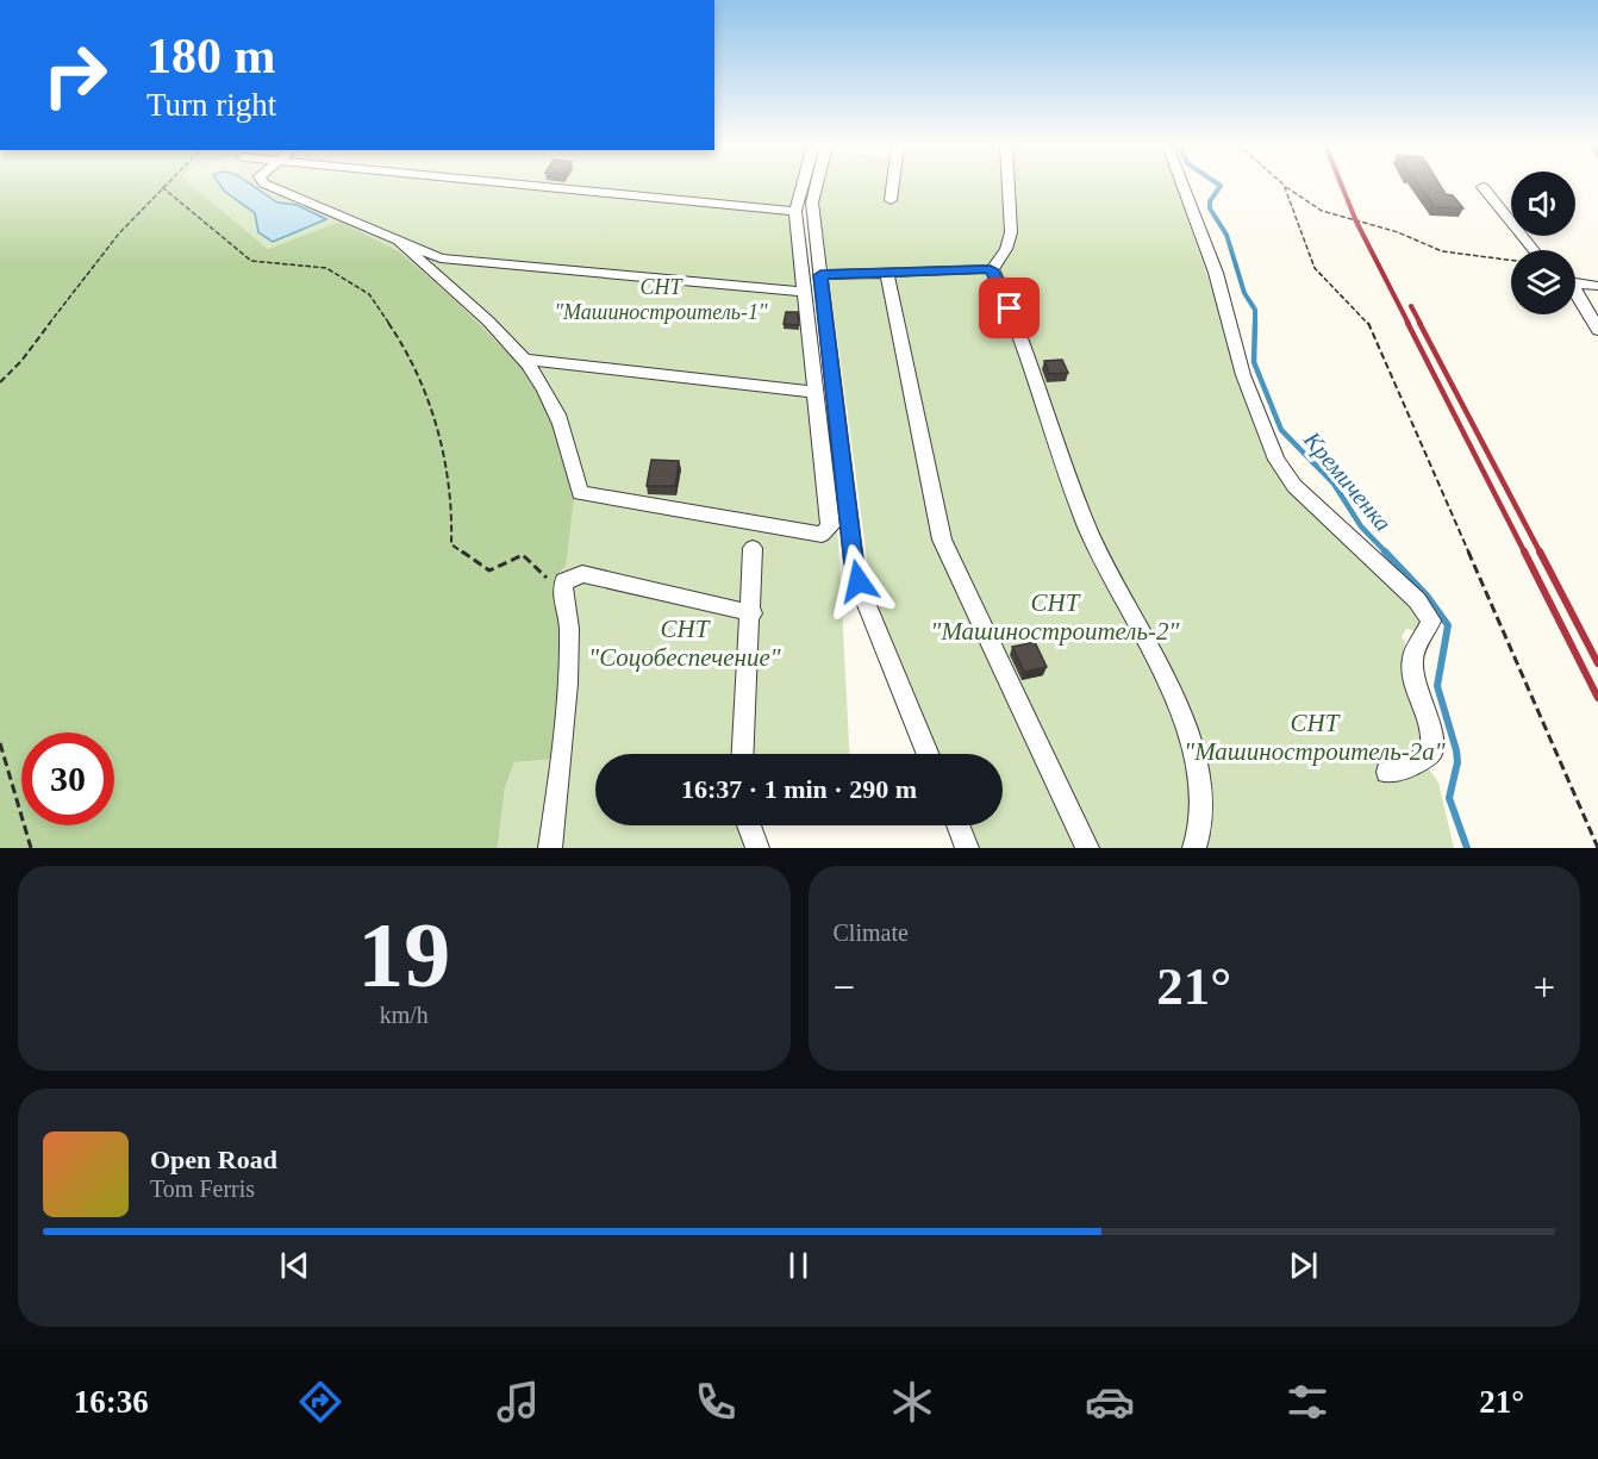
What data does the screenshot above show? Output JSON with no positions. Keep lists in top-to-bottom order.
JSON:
{
  "water": ["Кремиченка"],
  "parks": [
    "СНТ \"Машиностроитель-1\"",
    "СНТ \"Машиностроитель-2\"",
    "СНТ \"Соцобеспечение\"",
    "СНТ \"Машиностроитель-2а\""
  ],
  "page": {
    "turn": ["180 m", "Turn right"],
    "limit": "30",
    "trip": "16:37 · 1 min · 290 m",
    "tile": [
      ["19", "km/h"],
      "Climate"
    ],
    "heat": ["−", "21°", "+"],
    "song": ["Open Road", "Tom Ferris"],
    "tabs": ["16:36", "21°"]
  }
}
